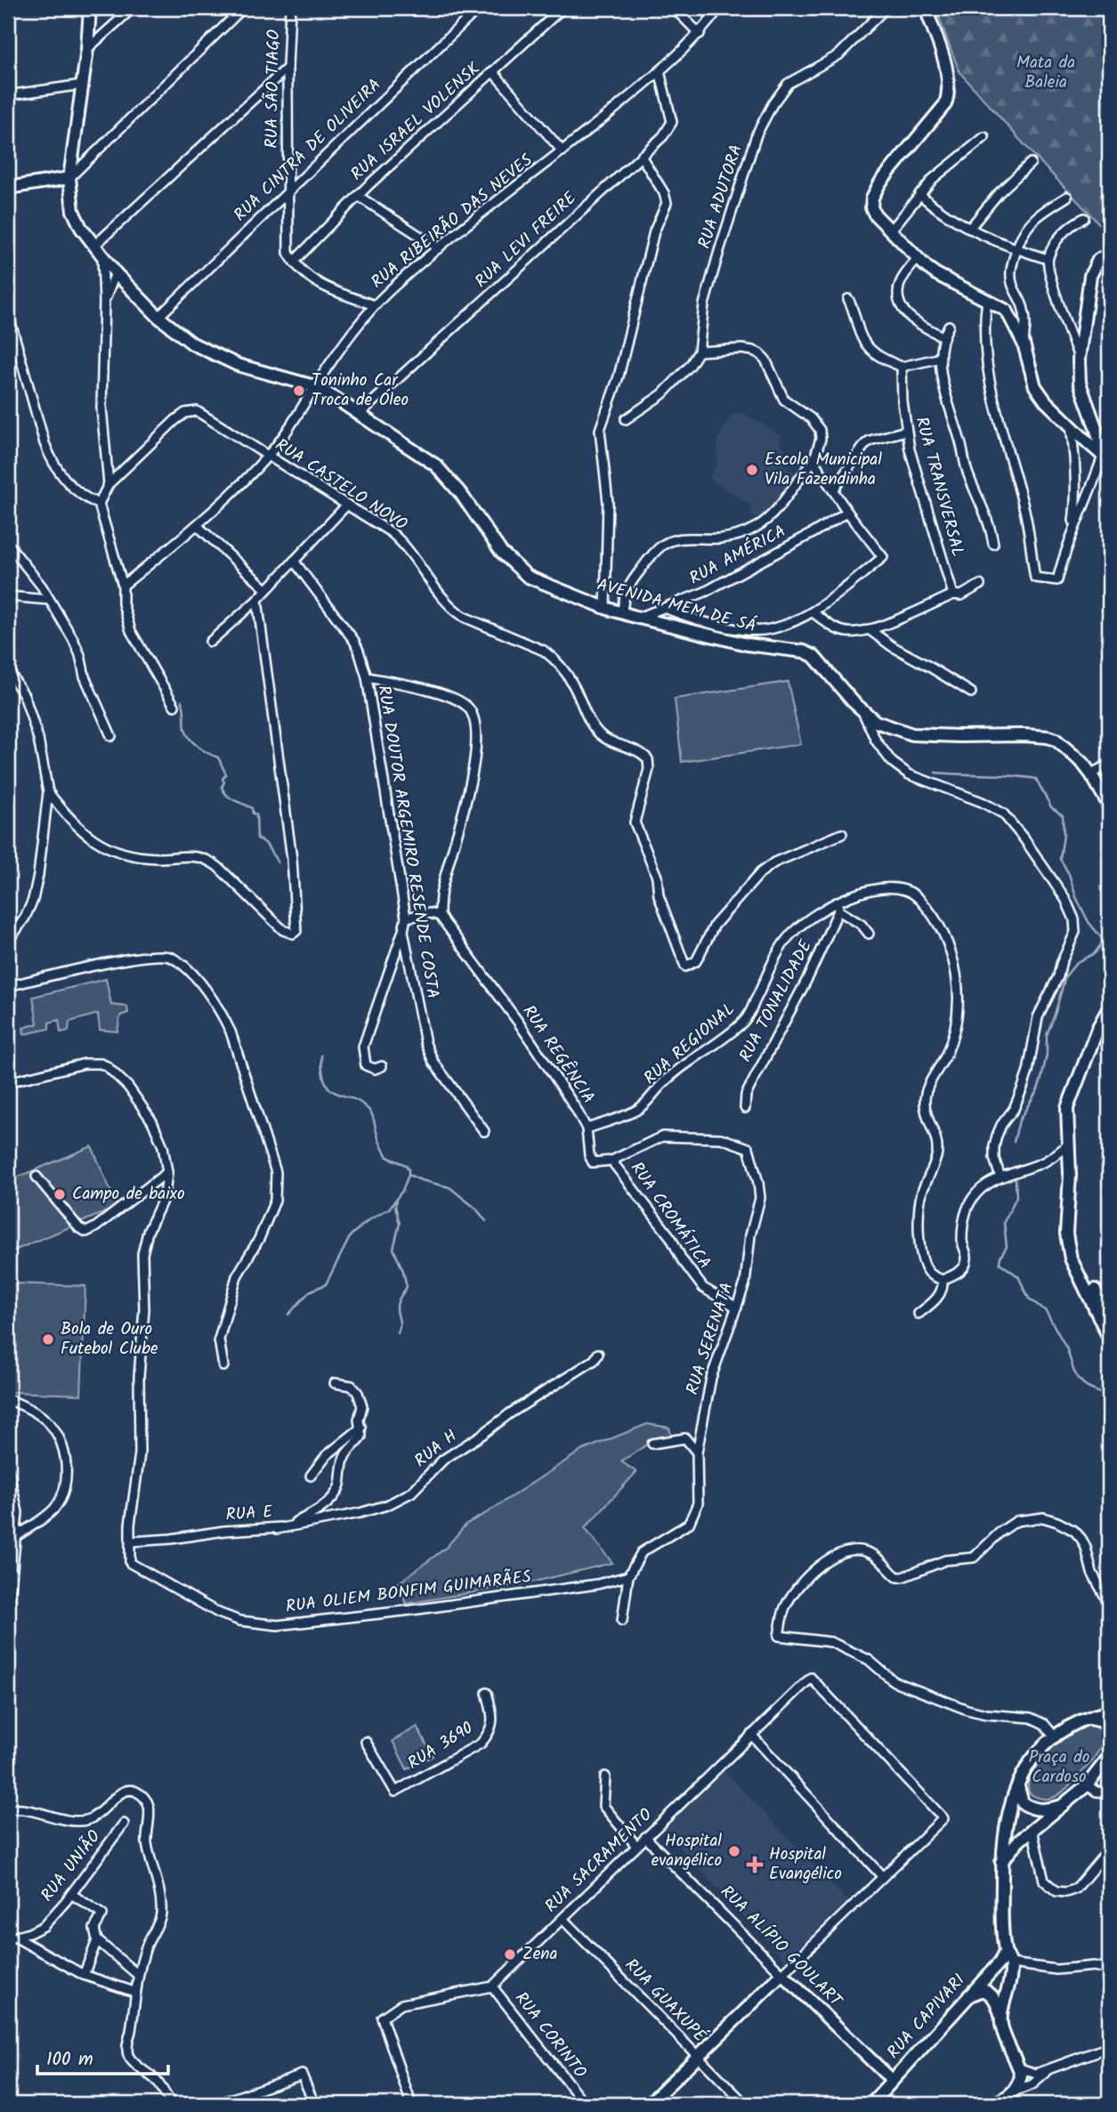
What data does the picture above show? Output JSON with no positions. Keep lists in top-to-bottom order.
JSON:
{
  "streets": {
    "street": [
      "RUA SÃO TIAGO",
      "RUA ISRAEL VOLENSK",
      "RUA CINTRA DE OLIVEIRA",
      "RUA ADUTORA",
      "RUA RIBEIRÃO DAS NEVES",
      "RUA LEVI FREIRE",
      "RUA CASTELO NOVO",
      "RUA TRANSVERSAL",
      "RUA AMÉRICA",
      "AVENIDA MEM DE SÁ",
      "RUA DOUTOR ARGEMIRO RESENDE COSTA",
      "RUA TONALIDADE",
      "RUA REGIONAL",
      "RUA REGÊNCIA",
      "RUA CROMÁTICA",
      "RUA SERENATA",
      "RUA H",
      "RUA E",
      "RUA OLIEM BONFIM GUIMARÃES",
      "RUA 3690",
      "RUA SACRAMENTO",
      "RUA UNIÃO",
      "RUA ALÍPIO GOULART",
      "RUA GUAXUPÉ",
      "RUA CAPIVARI",
      "RUA CORINTO"
    ]
  },
  "crossings": [
    ["RUA SÃO TIAGO", "RUA ISRAEL VOLENSK"],
    ["RUA SÃO TIAGO", "RUA CINTRA DE OLIVEIRA"],
    ["RUA CINTRA DE OLIVEIRA", "AVENIDA MEM DE SÁ"],
    ["RUA RIBEIRÃO DAS NEVES", "RUA LEVI FREIRE"],
    ["RUA RIBEIRÃO DAS NEVES", "RUA CASTELO NOVO"],
    ["RUA RIBEIRÃO DAS NEVES", "AVENIDA MEM DE SÁ"],
    ["RUA LEVI FREIRE", "AVENIDA MEM DE SÁ"],
    ["RUA AMÉRICA", "AVENIDA MEM DE SÁ"],
    ["RUA TONALIDADE", "RUA REGIONAL"],
    ["RUA REGIONAL", "RUA REGÊNCIA"],
    ["RUA REGÊNCIA", "RUA CROMÁTICA"],
    ["RUA REGÊNCIA", "RUA SERENATA"],
    ["RUA CROMÁTICA", "RUA SERENATA"],
    ["RUA SERENATA", "RUA OLIEM BONFIM GUIMARÃES"],
    ["RUA H", "RUA E"],
    ["RUA E", "RUA OLIEM BONFIM GUIMARÃES"],
    ["RUA SACRAMENTO", "RUA ALÍPIO GOULART"],
    ["RUA SACRAMENTO", "RUA GUAXUPÉ"],
    ["RUA SACRAMENTO", "RUA CORINTO"],
    ["RUA ALÍPIO GOULART", "RUA CAPIVARI"]
  ],
  "parks": ["Mata da Baleia", "Praça do Cardoso"],
  "places": {
    "other": [
      "Toninho Car Troca de Óleo",
      "Escola Municipal Vila Fazendinha",
      "Campo de baixo",
      "Bola de Ouro Futebol Clube",
      "Hospital evangélico",
      "Zena"
    ],
    "health": ["Hospital Evangélico"]
  },
  "scale_bar": "100 m"
}
